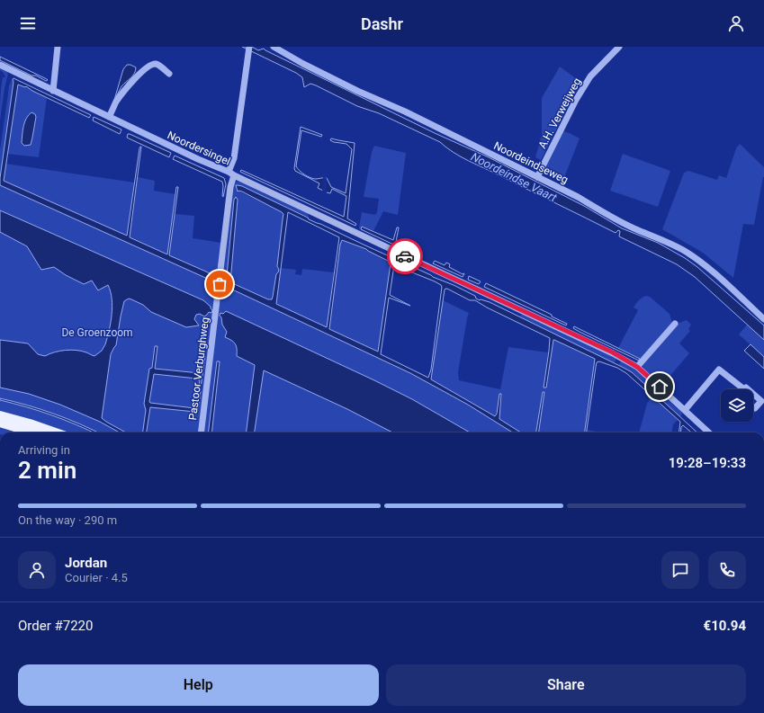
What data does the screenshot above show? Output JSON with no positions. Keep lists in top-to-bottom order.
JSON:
{
  "streets": {
    "street": [
      "A.H. Verweijweg",
      "Noordersingel",
      "Noordeindseweg",
      "Pastoor Verburghweg"
    ]
  },
  "crossings": [
    ["A.H. Verweijweg", "Noordeindseweg"],
    ["Noordersingel", "Pastoor Verburghweg"]
  ],
  "water": ["Noordeindse Vaart"],
  "parks": ["De Groenzoom"],
  "page": {
    "header": "Dashr",
    "heading": ["2 min", "Arriving in", "19:28–19:33"],
    "panel": [
      "Jordan",
      "Courier · 4.5",
      "Order #7220",
      "€10.94"
    ],
    "bar": "On the way · 290 m",
    "buttons": ["Help", "Share"]
  }
}
